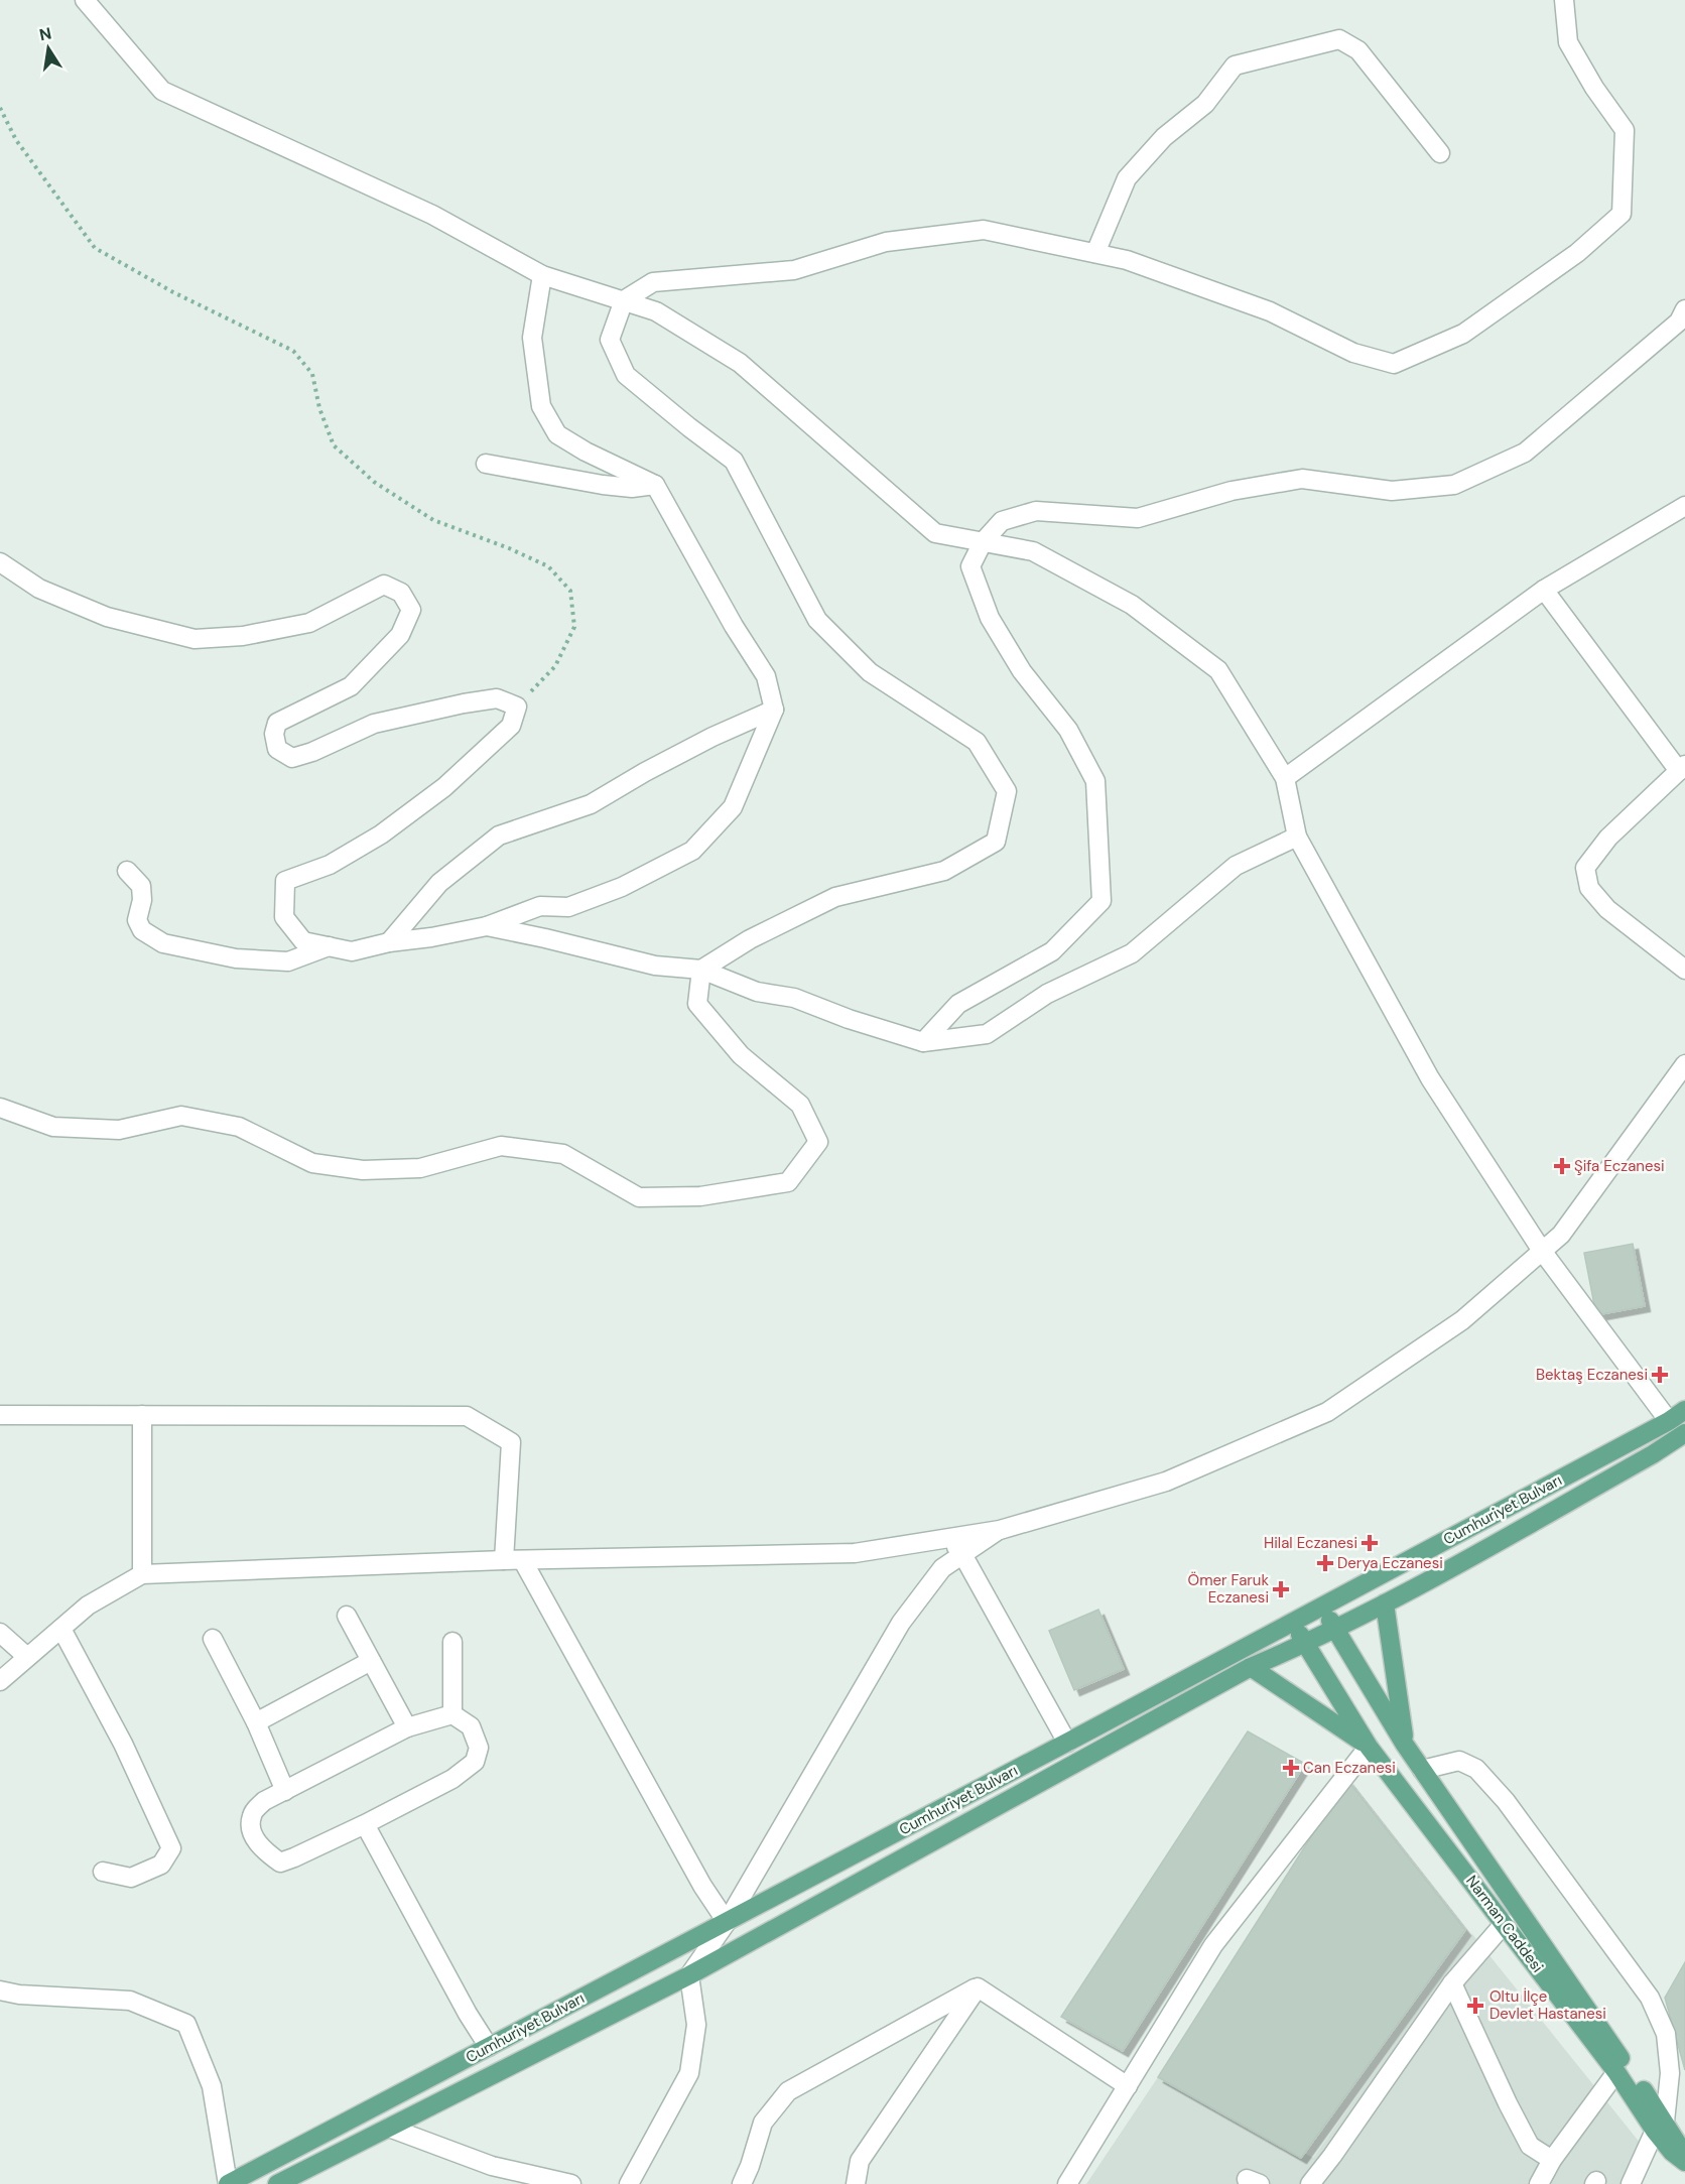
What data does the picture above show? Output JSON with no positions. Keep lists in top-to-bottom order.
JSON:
{
  "streets": {
    "main road": ["Cumhuriyet Bulvarı", "Narman Caddesi"]
  },
  "crossings": [
    ["Cumhuriyet Bulvarı", "Narman Caddesi"]
  ],
  "places": {
    "health": [
      "Şifa Eczanesi",
      "Bektaş Eczanesi",
      "Hilal Eczanesi",
      "Derya Eczanesi",
      "Ömer Faruk Eczanesi",
      "Can Eczanesi",
      "Oltu İlçe Devlet Hastanesi"
    ]
  },
  "north": "top"
}
